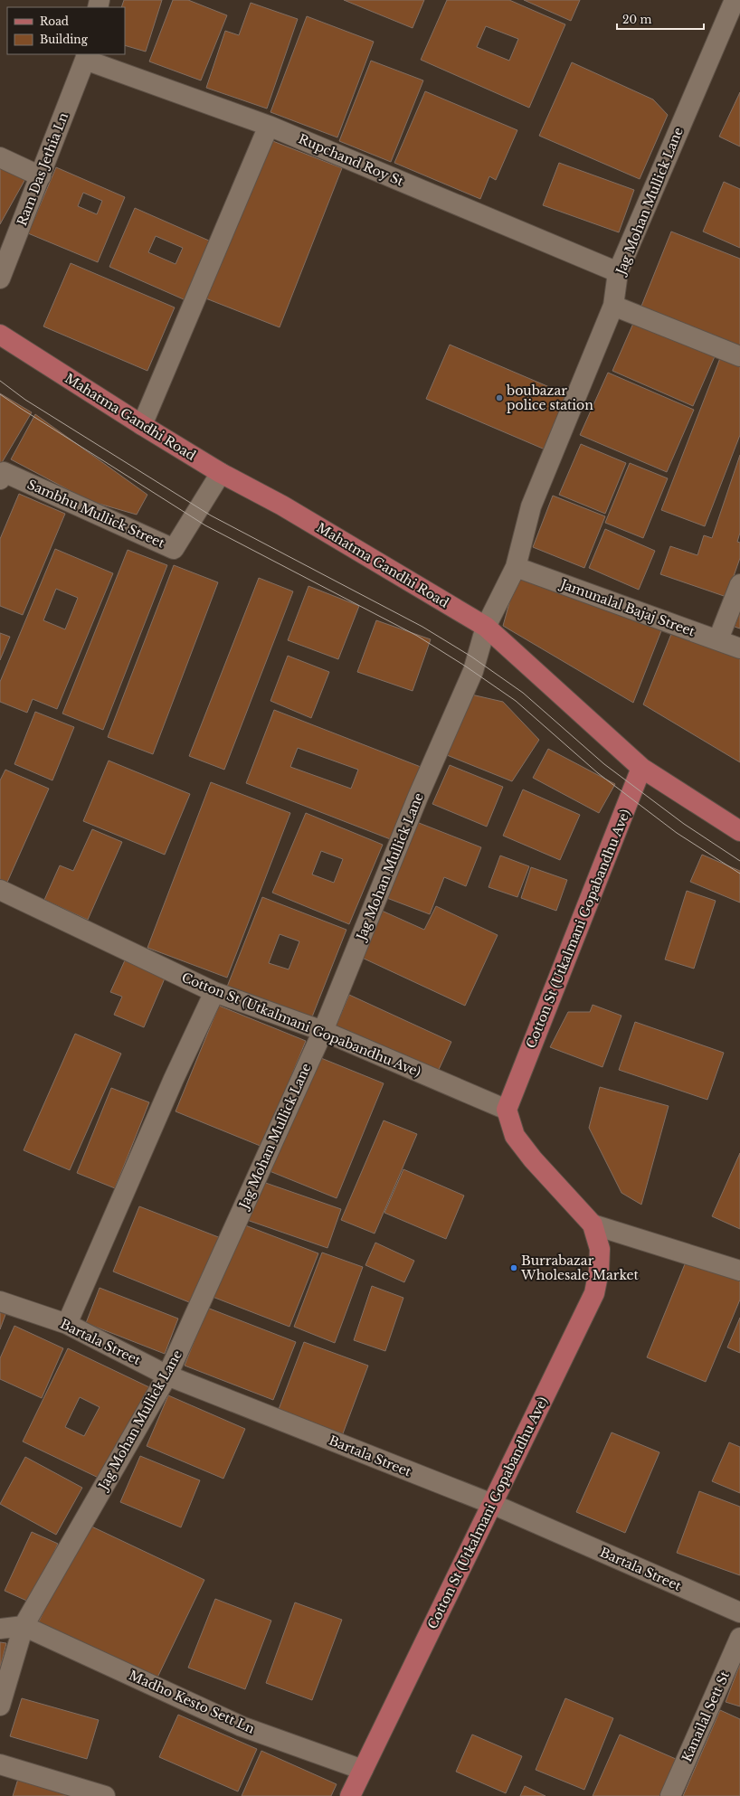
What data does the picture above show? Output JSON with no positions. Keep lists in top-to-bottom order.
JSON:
{
  "streets": {
    "main road": ["Mahatma Gandhi Road", "Cotton St (Utkalmani Gopabandhu Ave)"],
    "street": [
      "Rupchand Roy St",
      "Ram Das Jethia Ln",
      "Jag Mohan Mullick Lane",
      "Sambhu Mullick Street",
      "Jamunalal Bajaj Street",
      "Bartala Street",
      "Madho Kesto Sett Ln",
      "Kanailal Sett St"
    ]
  },
  "crossings": [
    ["Rupchand Roy St", "Ram Das Jethia Ln"],
    ["Rupchand Roy St", "Jag Mohan Mullick Lane"],
    ["Jag Mohan Mullick Lane", "Mahatma Gandhi Road"],
    ["Jag Mohan Mullick Lane", "Jamunalal Bajaj Street"],
    ["Jag Mohan Mullick Lane", "Cotton St (Utkalmani Gopabandhu Ave)"],
    ["Jag Mohan Mullick Lane", "Bartala Street"],
    ["Jag Mohan Mullick Lane", "Madho Kesto Sett Ln"],
    ["Mahatma Gandhi Road", "Sambhu Mullick Street"],
    ["Mahatma Gandhi Road", "Cotton St (Utkalmani Gopabandhu Ave)"],
    ["Cotton St (Utkalmani Gopabandhu Ave)", "Bartala Street"],
    ["Cotton St (Utkalmani Gopabandhu Ave)", "Madho Kesto Sett Ln"]
  ],
  "places": ["boubazar police station", "Burrabazar Wholesale Market"],
  "legend": ["Road", "Building"],
  "scale_bar": "20 m"
}
